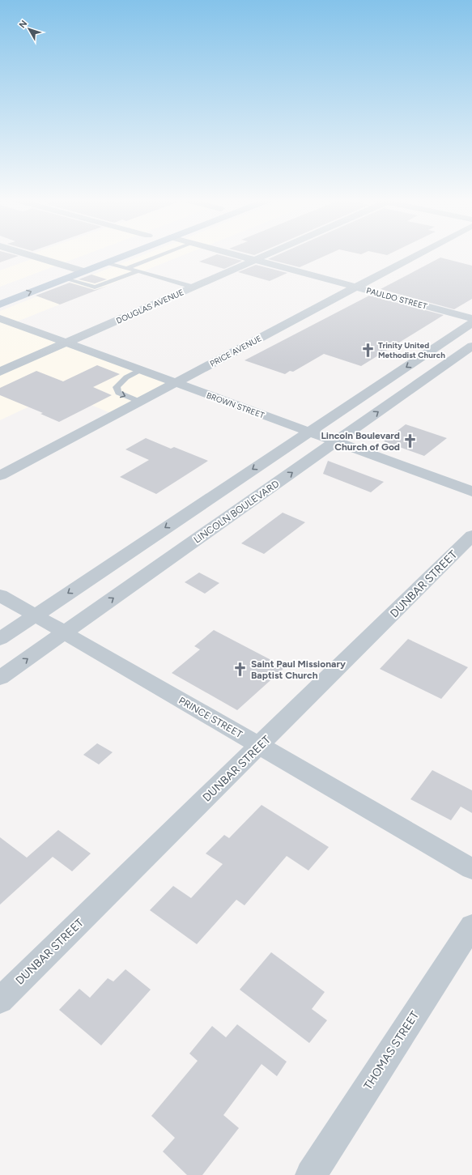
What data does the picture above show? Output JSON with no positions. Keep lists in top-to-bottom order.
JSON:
{
  "streets": {
    "street": [
      "PAULDO STREET",
      "DOUGLAS AVENUE",
      "PRICE AVENUE",
      "BROWN STREET",
      "LINCOLN BOULEVARD",
      "DUNBAR STREET",
      "PRINCE STREET",
      "THOMAS STREET"
    ]
  },
  "crossings": [
    ["PAULDO STREET", "DOUGLAS AVENUE"],
    ["PAULDO STREET", "PRICE AVENUE"],
    ["DOUGLAS AVENUE", "BROWN STREET"],
    ["PRICE AVENUE", "BROWN STREET"],
    ["BROWN STREET", "LINCOLN BOULEVARD"],
    ["LINCOLN BOULEVARD", "PRINCE STREET"],
    ["DUNBAR STREET", "PRINCE STREET"]
  ],
  "places": {
    "church": ["Trinity United Methodist Church", "Lincoln Boulevard Church of God", "Saint Paul Missionary Baptist Church"]
  },
  "north": "top left"
}
